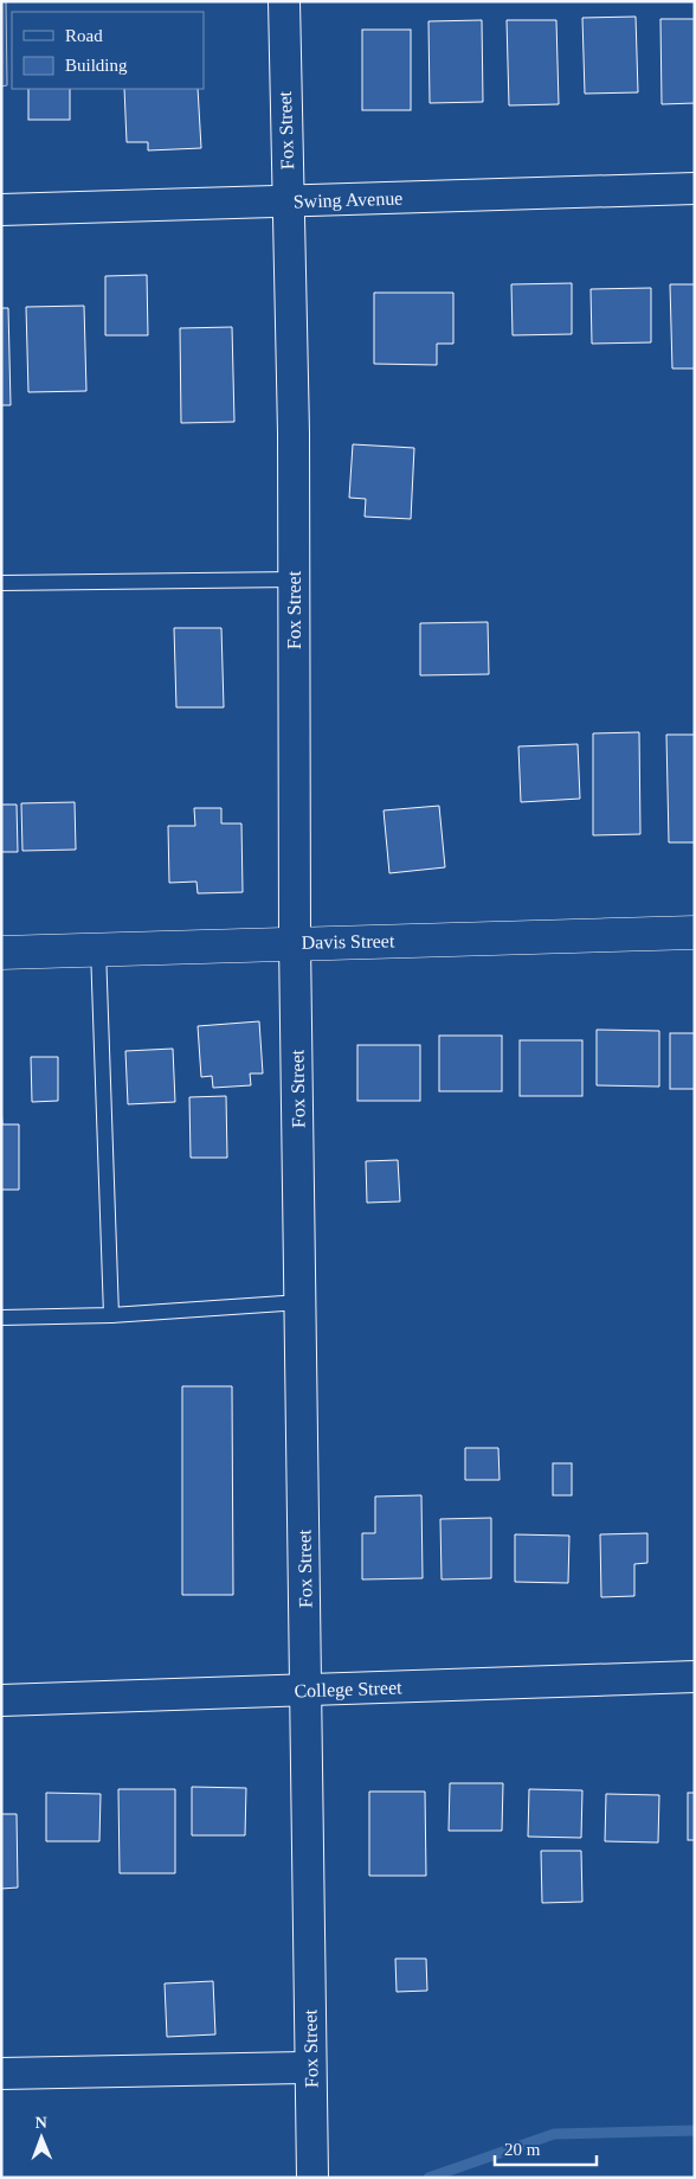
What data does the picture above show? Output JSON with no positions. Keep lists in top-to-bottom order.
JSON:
{
  "streets": {
    "street": [
      "Fox Street",
      "Swing Avenue",
      "Davis Street",
      "College Street"
    ]
  },
  "crossings": [
    ["Fox Street", "Swing Avenue"],
    ["Fox Street", "Davis Street"],
    ["Fox Street", "College Street"]
  ],
  "legend": ["Road", "Building"],
  "scale_bar": "20 m",
  "north": "top"
}
